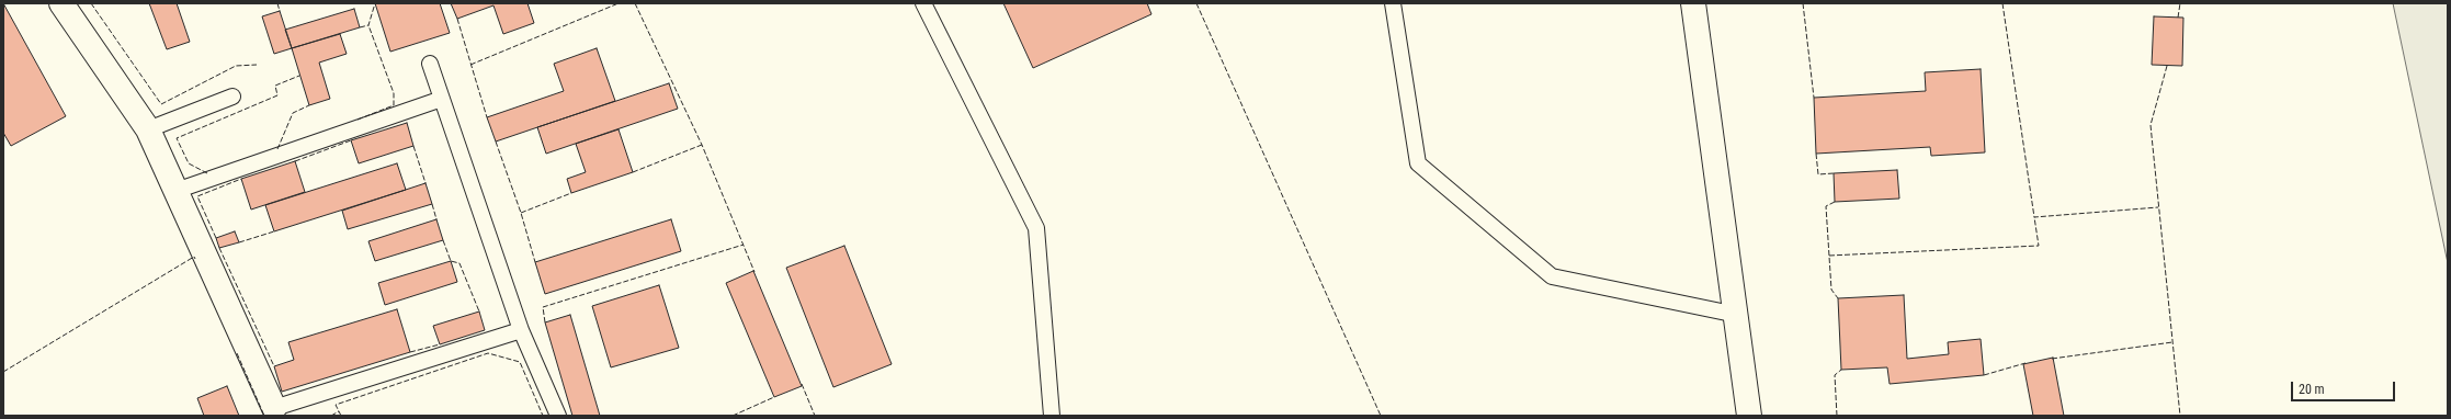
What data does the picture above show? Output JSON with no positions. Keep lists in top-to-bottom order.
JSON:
{
  "scale_bar": "20 m"
}
